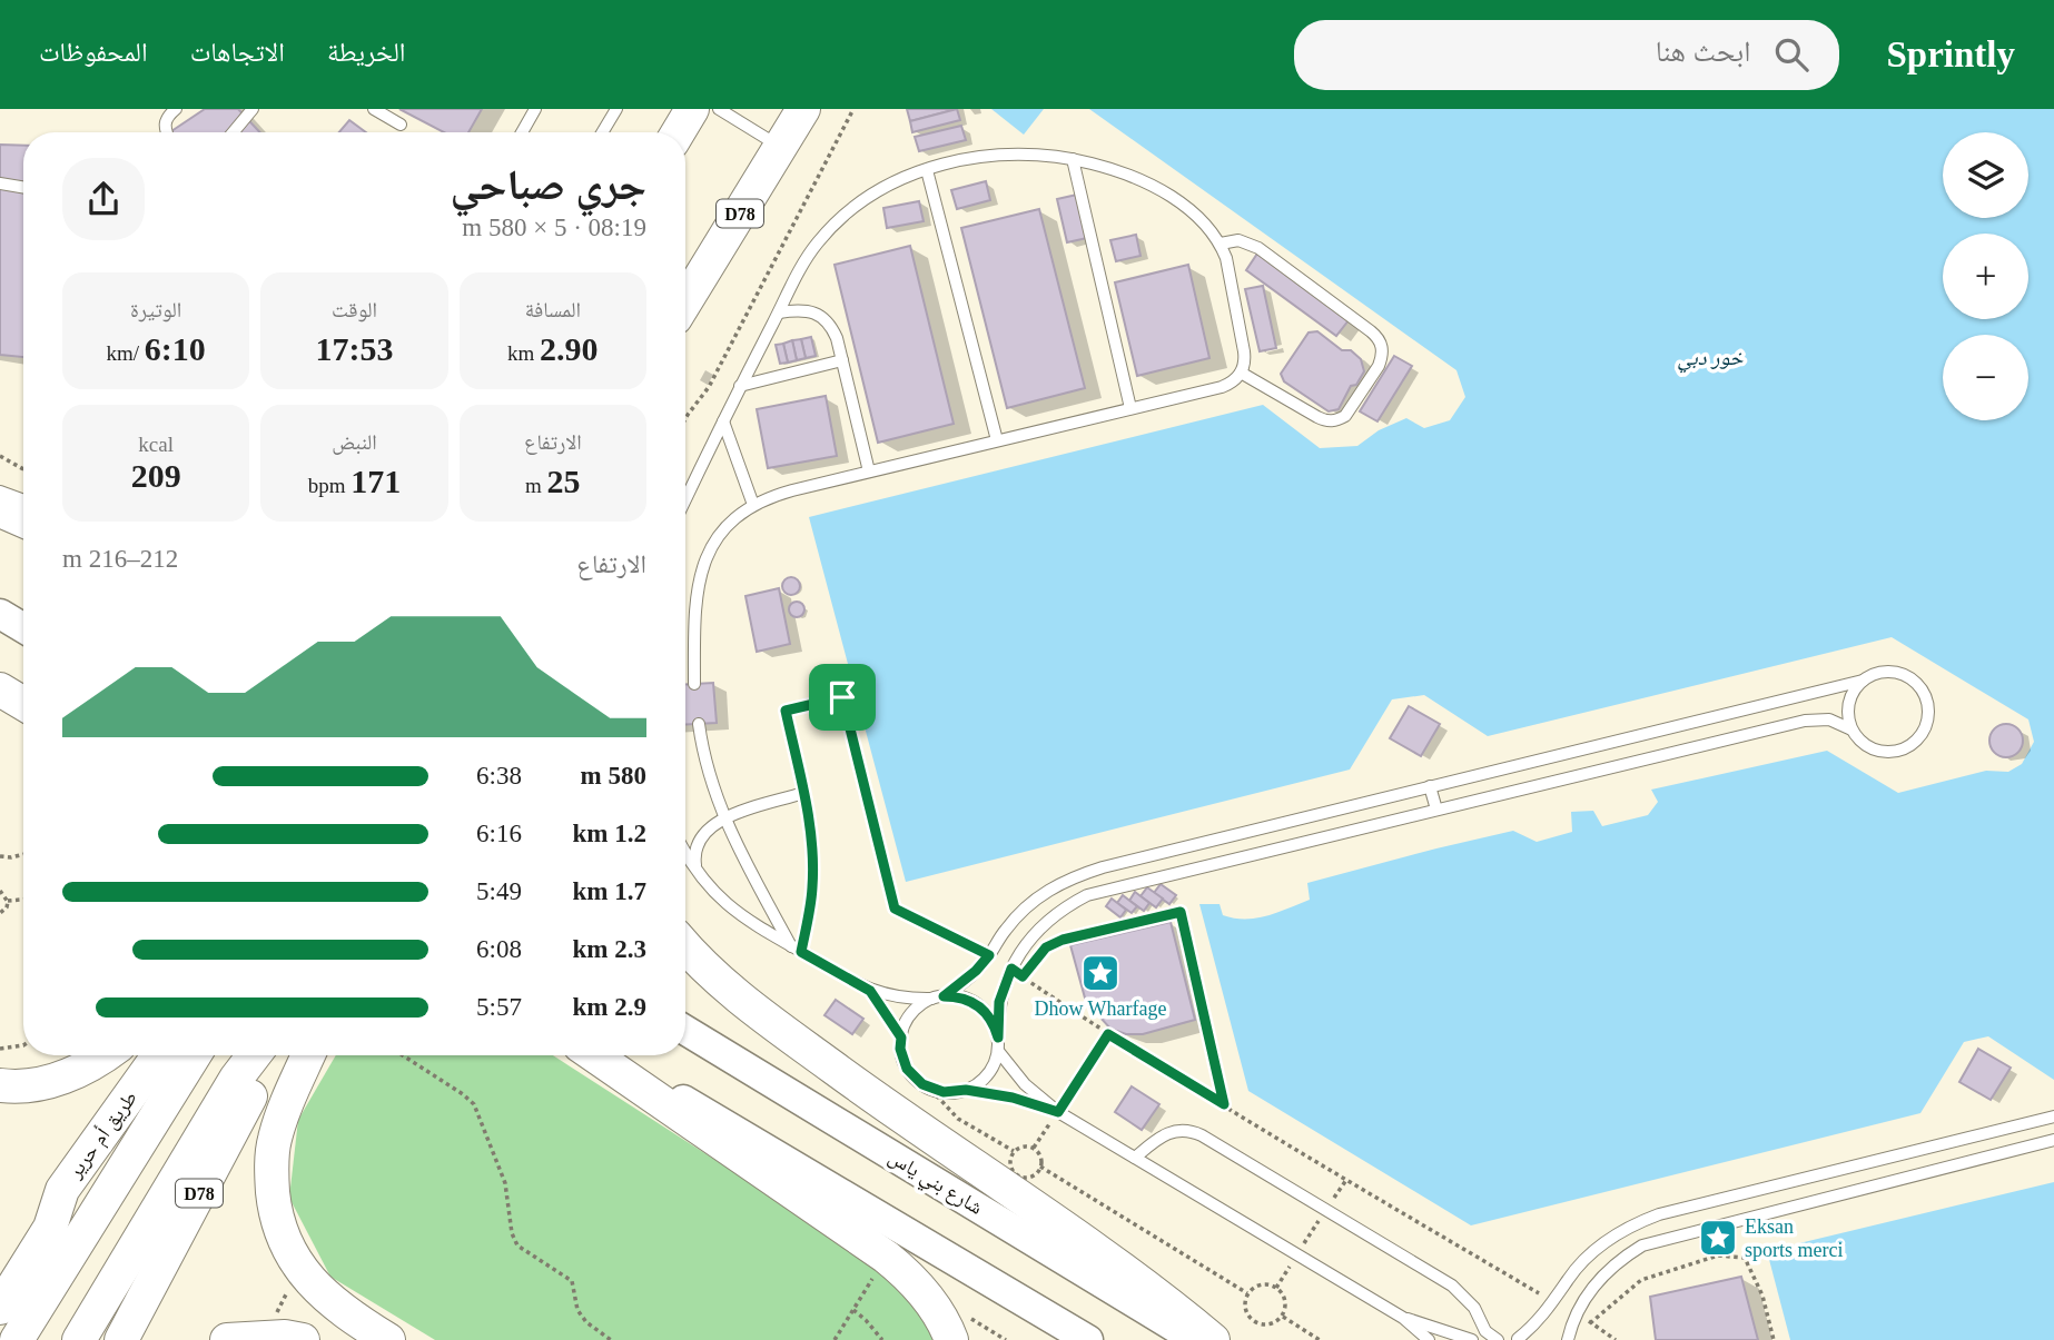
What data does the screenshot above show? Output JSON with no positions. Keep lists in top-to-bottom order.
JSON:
{
  "streets": {
    "main road": ["D78", "طريق أم حرير", "شارع بني ياس"]
  },
  "water": ["خور دبي"],
  "places": {
    "place": ["Dhow Wharfage", "Eksan sports merci"]
  },
  "page": {
    "header": "Sprintly",
    "search": "ابحث هنا",
    "nav": ["الخريطة", "الاتجاهات", "المحفوظات"],
    "map_buttons": ["+", "−"],
    "heading": ["جري صباحي", "08:19 · 5 × 580 m"],
    "stats": [
      ["المسافة", "2.90 km"],
      ["الوقت", "17:53"],
      ["الوتيرة", "6:10 /km"],
      ["الارتفاع", "25 m"],
      ["النبض", "171 bpm"],
      ["kcal", "209"]
    ],
    "chart": ["الارتفاع", "212–216 m"],
    "list": [
      {
        "name": "580 m",
        "note": "6:38"
      },
      {
        "name": "1.2 km",
        "note": "6:16"
      },
      {
        "name": "1.7 km",
        "note": "5:49"
      },
      {
        "name": "2.3 km",
        "note": "6:08"
      },
      {
        "name": "2.9 km",
        "note": "5:57"
      }
    ]
  }
}
